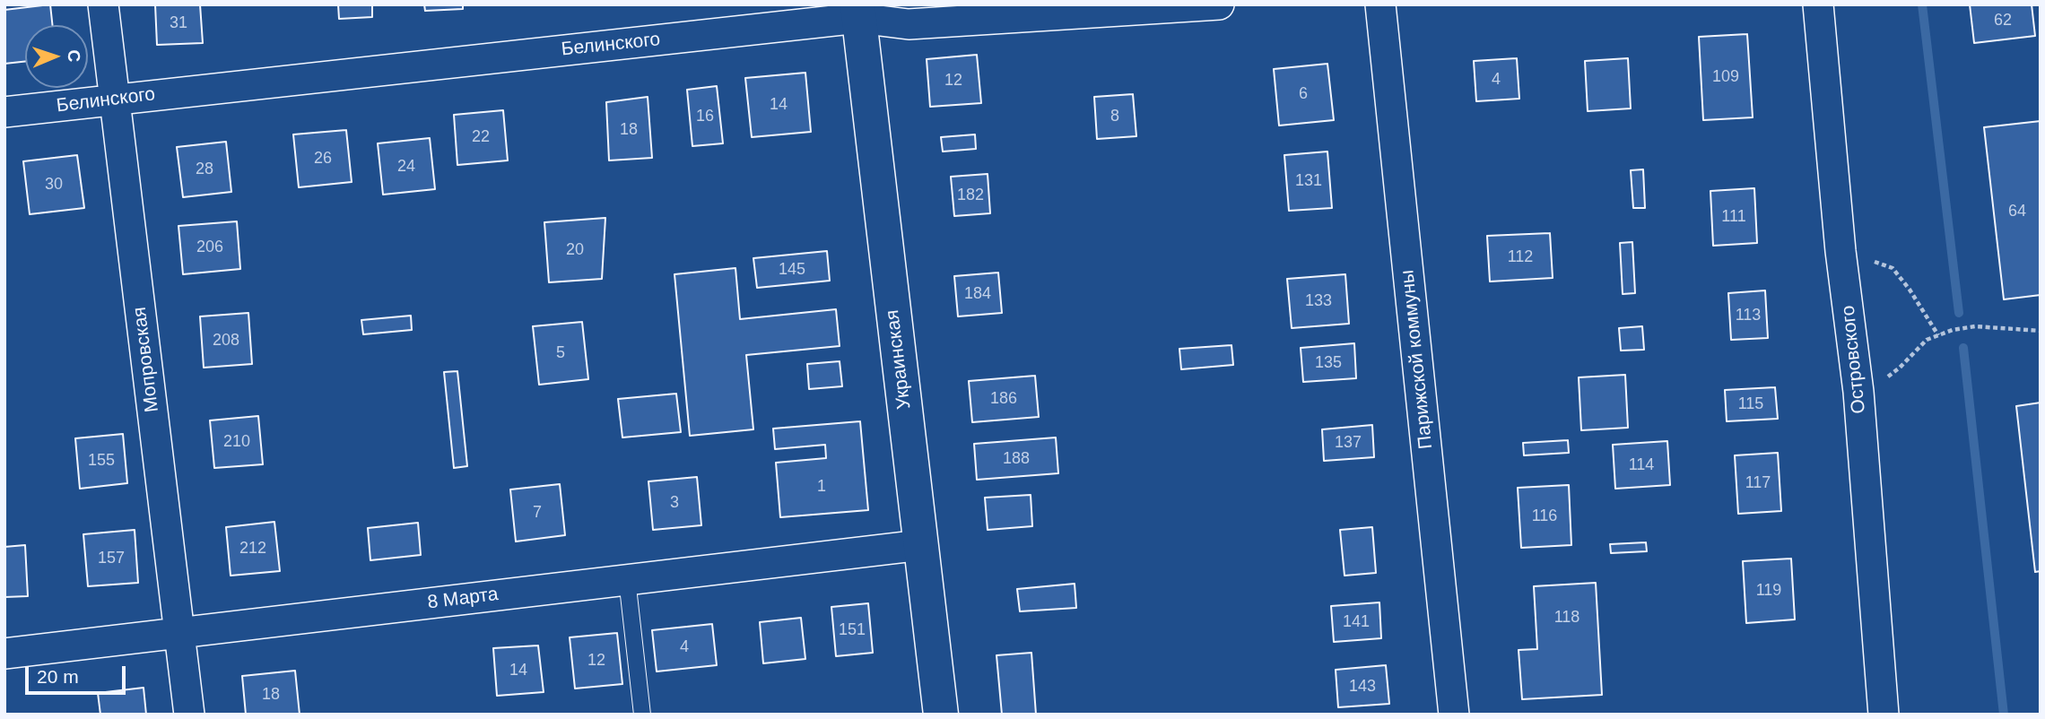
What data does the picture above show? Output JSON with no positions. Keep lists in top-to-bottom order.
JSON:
{
  "streets": {
    "street": [
      "Белинского",
      "Мопровская",
      "Украинская",
      "Парижской коммуны",
      "Островского",
      "8 Марта"
    ]
  },
  "crossings": [
    ["Белинского", "Мопровская"],
    ["Белинского", "Украинская"],
    ["Мопровская", "8 Марта"],
    ["Украинская", "8 Марта"]
  ],
  "house_numbers": [
    "62",
    "31",
    "109",
    "4",
    "12",
    "6",
    "14",
    "16",
    "8",
    "18",
    "22",
    "26",
    "24",
    "28",
    "131",
    "30",
    "182",
    "64",
    "111",
    "206",
    "20",
    "112",
    "145",
    "184",
    "133",
    "113",
    "208",
    "5",
    "135",
    "186",
    "115",
    "210",
    "137",
    "188",
    "155",
    "114",
    "117",
    "1",
    "3",
    "7",
    "116",
    "212",
    "157",
    "119",
    "118",
    "141",
    "151",
    "4",
    "12",
    "14",
    "143",
    "18"
  ],
  "scale_bar": "20 m",
  "north": "right"
}
